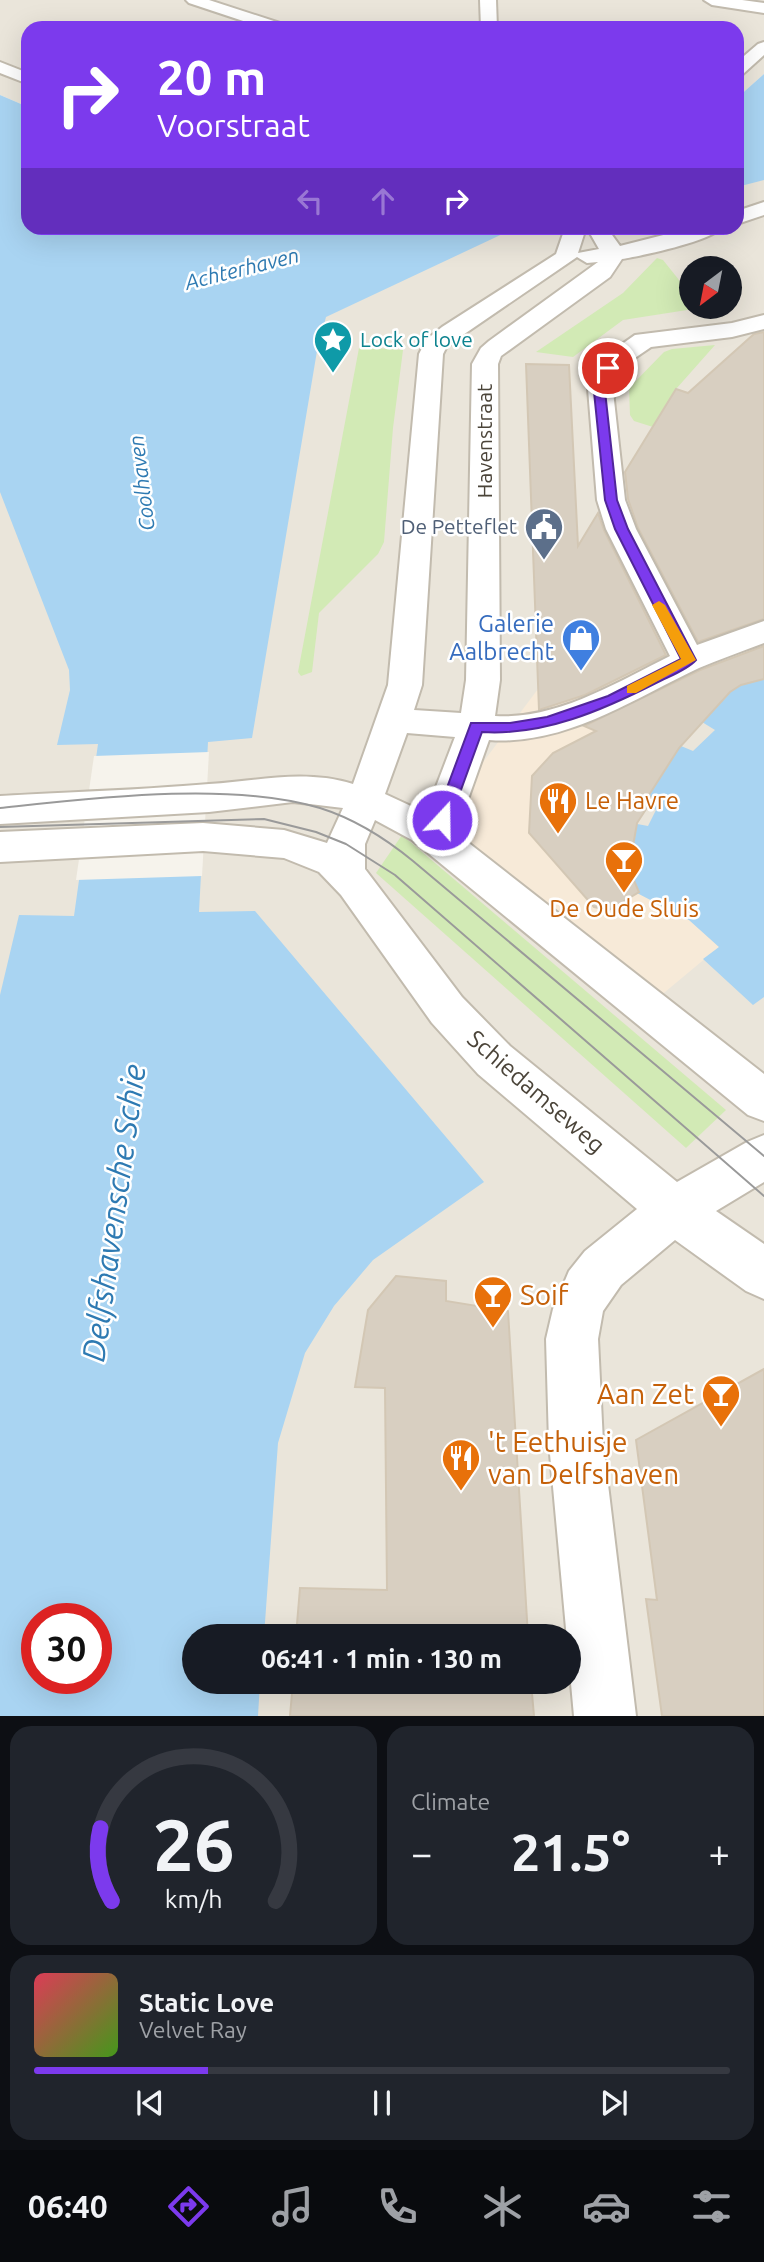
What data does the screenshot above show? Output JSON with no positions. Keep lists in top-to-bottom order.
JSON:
{
  "streets": {
    "street": ["Havenstraat", "Schiedamseweg"]
  },
  "water": ["Achterhaven", "Coolhaven", "Delfshavensche Schie"],
  "places": {
    "place": ["Lock of love"],
    "public building": ["De Petteflet"],
    "shop": ["Galerie Aalbrecht"],
    "restaurant": ["Le Havre", "'t Eethuisje van Delfshaven"],
    "bar": ["De Oude Sluis", "Soif", "Aan Zet"]
  },
  "north": "bottom left",
  "page": {
    "turn": ["20 m", "Voorstraat"],
    "limit": "30",
    "trip": "06:41 · 1 min · 130 m",
    "tile": "Climate",
    "heat": ["−", "21.5°", "+"],
    "song": ["Static Love", "Velvet Ray"],
    "tabs": "06:40",
    "gauge": ["26", "km/h"]
  }
}
